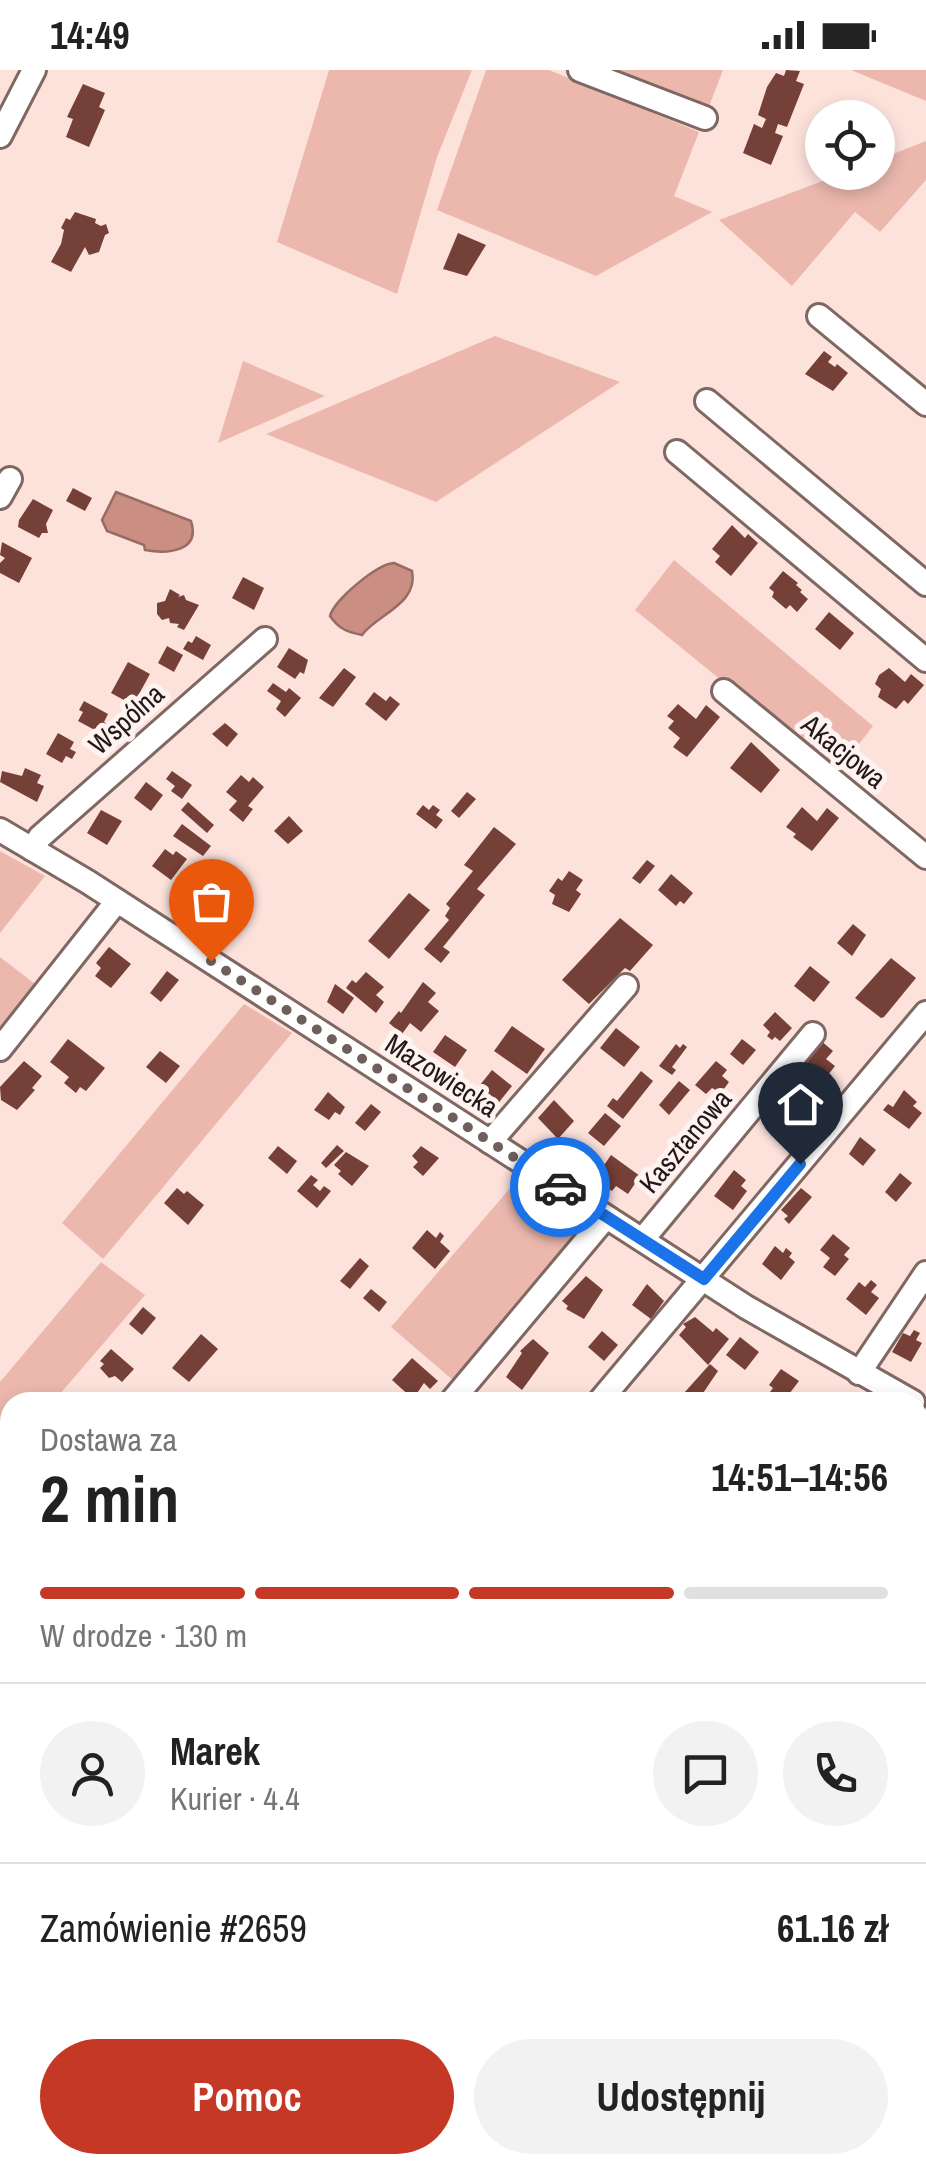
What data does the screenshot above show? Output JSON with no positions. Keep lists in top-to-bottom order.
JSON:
{
  "streets": {
    "street": [
      "Wspólna",
      "Akacjowa",
      "Mazowiecka",
      "Kasztanowa"
    ]
  },
  "crossings": [
    ["Wspólna", "Mazowiecka"],
    ["Mazowiecka", "Kasztanowa"]
  ],
  "page": {
    "status": "14:49",
    "heading": ["2 min", "Dostawa za", "14:51–14:56"],
    "panel": [
      "Marek",
      "Kurier · 4.4",
      "Zamówienie #2659",
      "61.16 zł"
    ],
    "bar": "W drodze · 130 m",
    "buttons": ["Pomoc", "Udostępnij"]
  }
}
